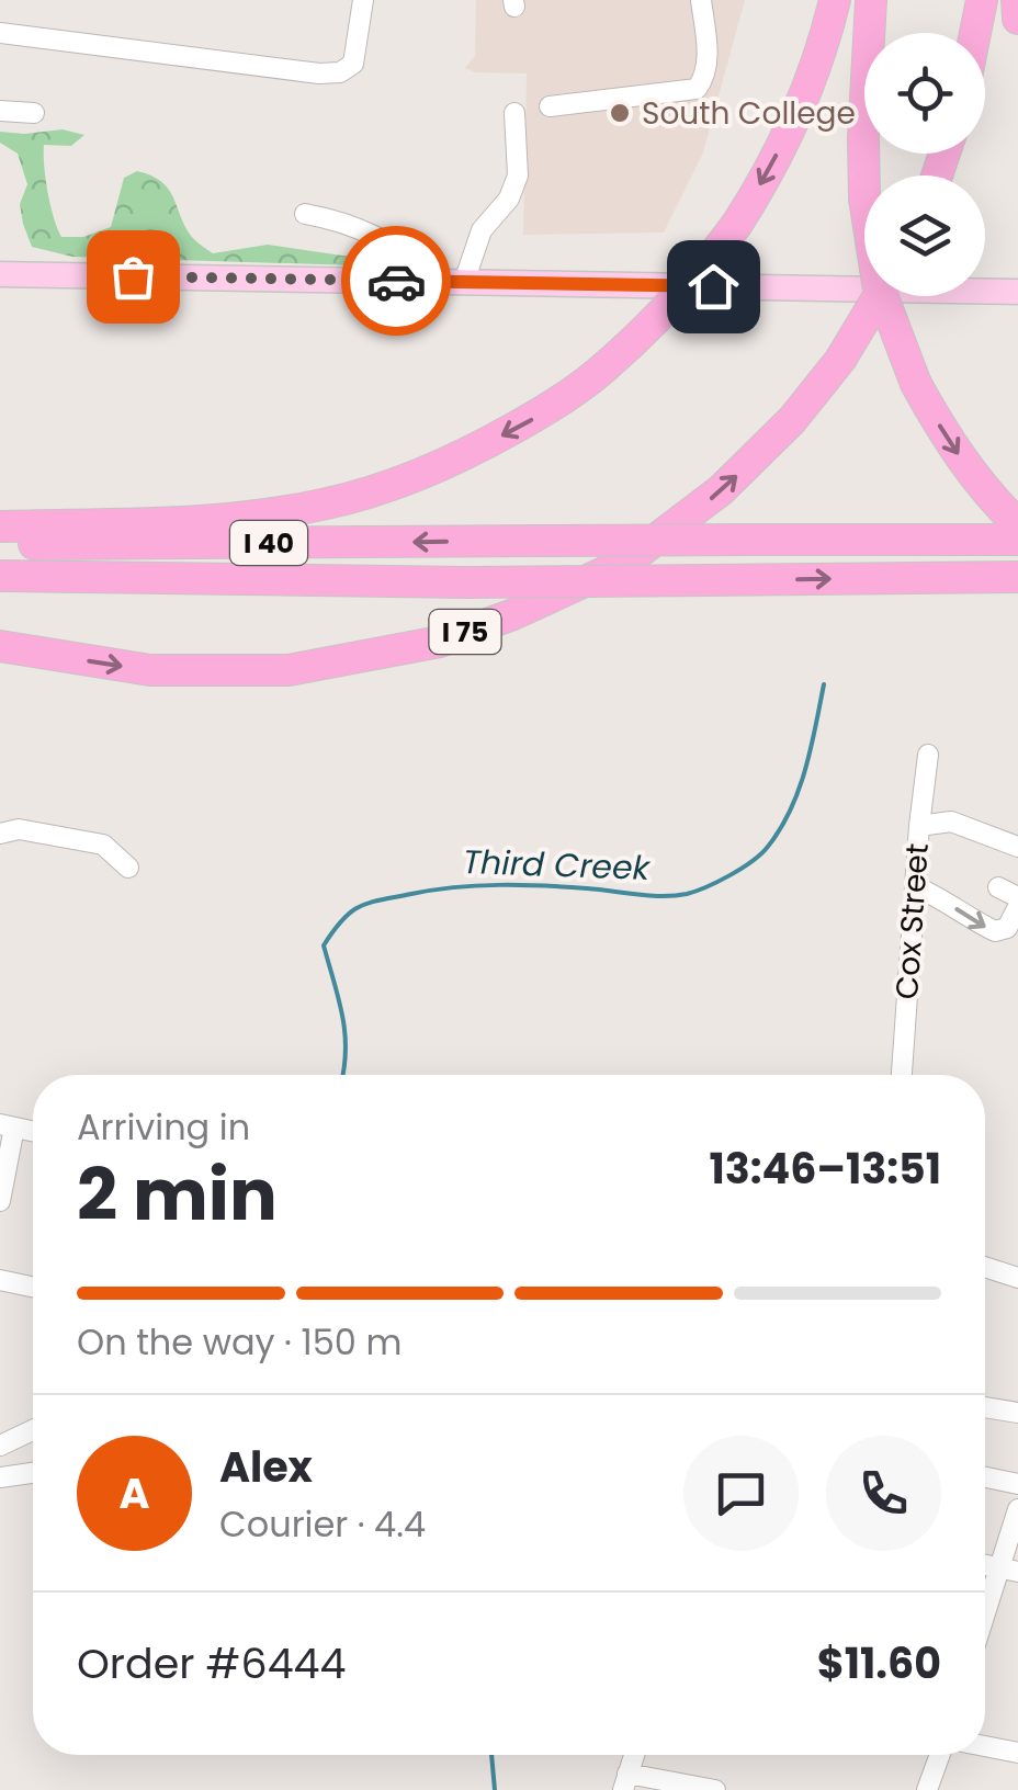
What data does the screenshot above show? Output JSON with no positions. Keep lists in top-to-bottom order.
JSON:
{
  "streets": {
    "highway": ["I 40", "I 75"],
    "street": ["Cox Street"]
  },
  "water": ["Third Creek"],
  "places": ["South College"],
  "page": {
    "heading": ["2 min", "Arriving in", "13:46–13:51"],
    "panel": [
      "Alex",
      "Courier · 4.4",
      "Order #6444",
      "$11.60"
    ],
    "bar": "On the way · 150 m",
    "round": "A"
  }
}
